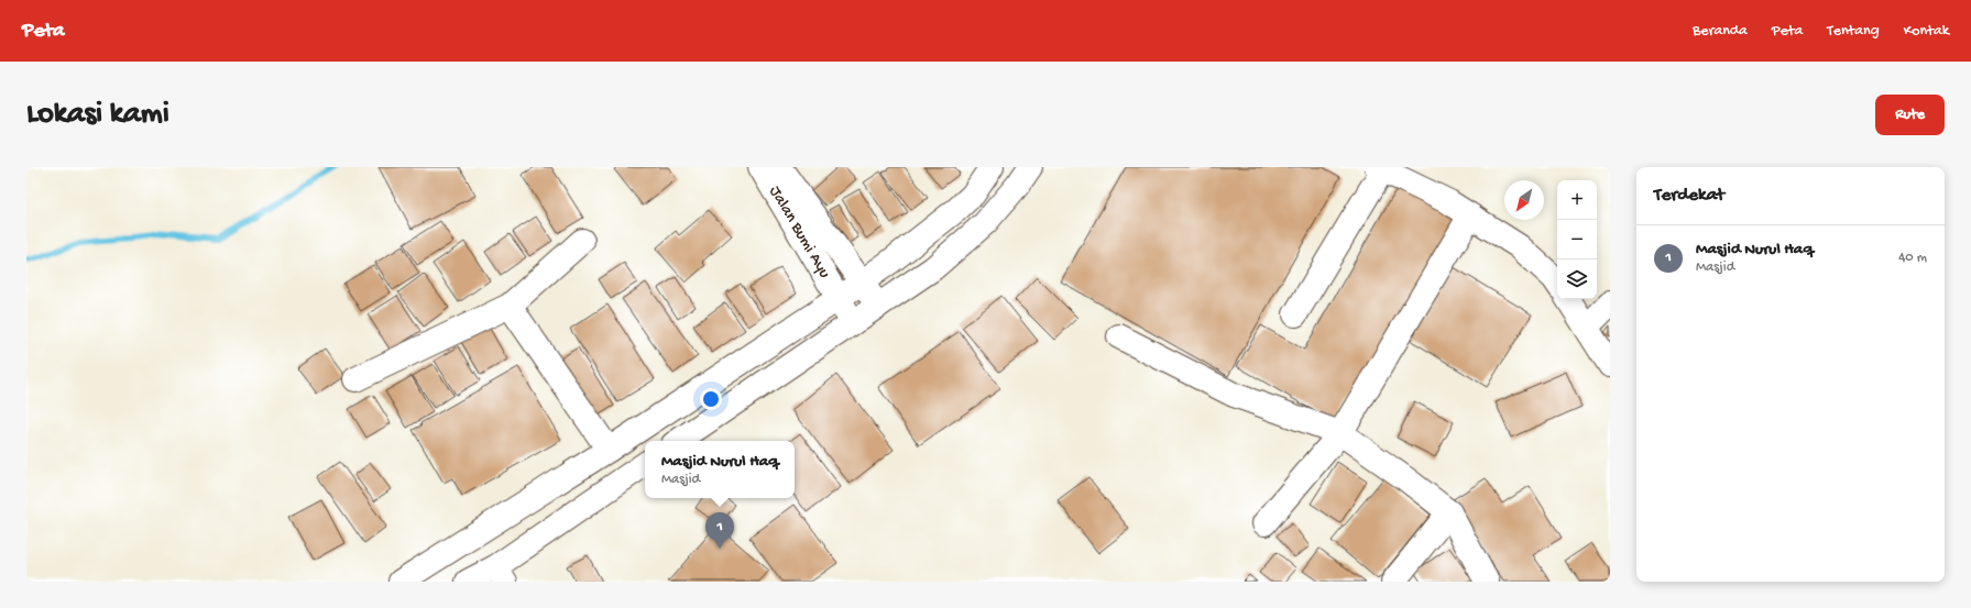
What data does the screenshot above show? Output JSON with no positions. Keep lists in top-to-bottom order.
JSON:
{
  "streets": {
    "main road": ["Jalan Bumi Ayu"]
  },
  "north": "bottom left",
  "page": {
    "header": "Peta",
    "nav": [
      "Beranda",
      "Peta",
      "Tentang",
      "Kontak"
    ],
    "buttons": "Rute",
    "title": "Lokasi kami",
    "heading": "Terdekat",
    "map_buttons": ["+", "−"],
    "list": [
      {
        "mark": "1",
        "name": "Masjid Nurul Haq",
        "note": "Masjid",
        "value": "40 m"
      }
    ],
    "popup": ["Masjid Nurul Haq", "Masjid"],
    "pins": "1"
  }
}
